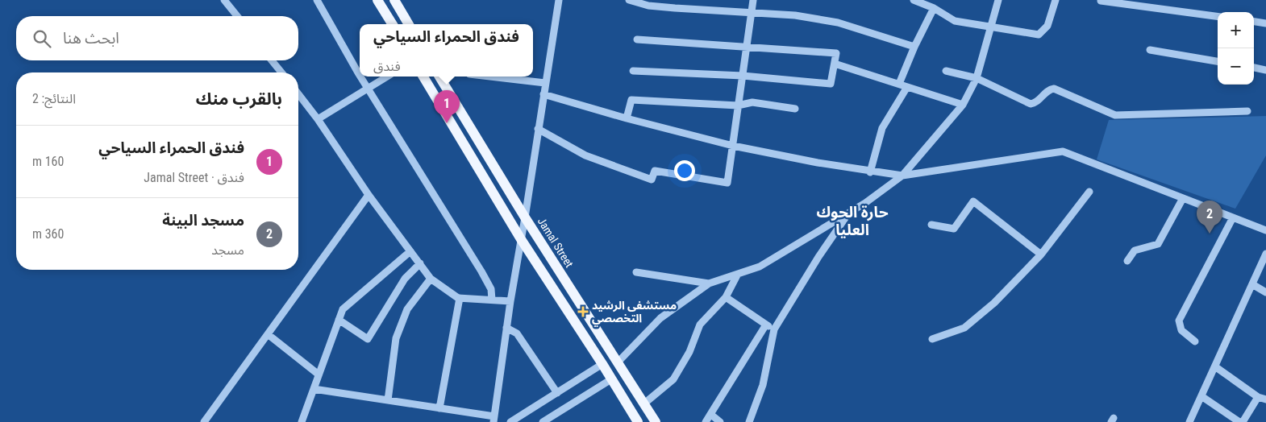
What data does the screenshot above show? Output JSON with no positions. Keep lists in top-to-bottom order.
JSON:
{
  "streets": {
    "main road": ["Jamal Street"]
  },
  "districts": ["حارة الحوك العليا"],
  "places": {
    "health": ["مستشفى الرشيد التخصصي"]
  },
  "page": {
    "map_buttons": ["+", "−"],
    "search": "ابحث هنا",
    "popup": ["فندق الحمراء السياحي", "فندق"],
    "heading": ["بالقرب منك", "النتائج: 2"],
    "pins": ["1", "2"],
    "list": [
      {
        "mark": "1",
        "name": "فندق الحمراء السياحي",
        "note": "فندق · Jamal Street",
        "value": "160 m"
      },
      {
        "mark": "2",
        "name": "مسجد البينة",
        "note": "مسجد",
        "value": "360 m"
      }
    ]
  }
}
